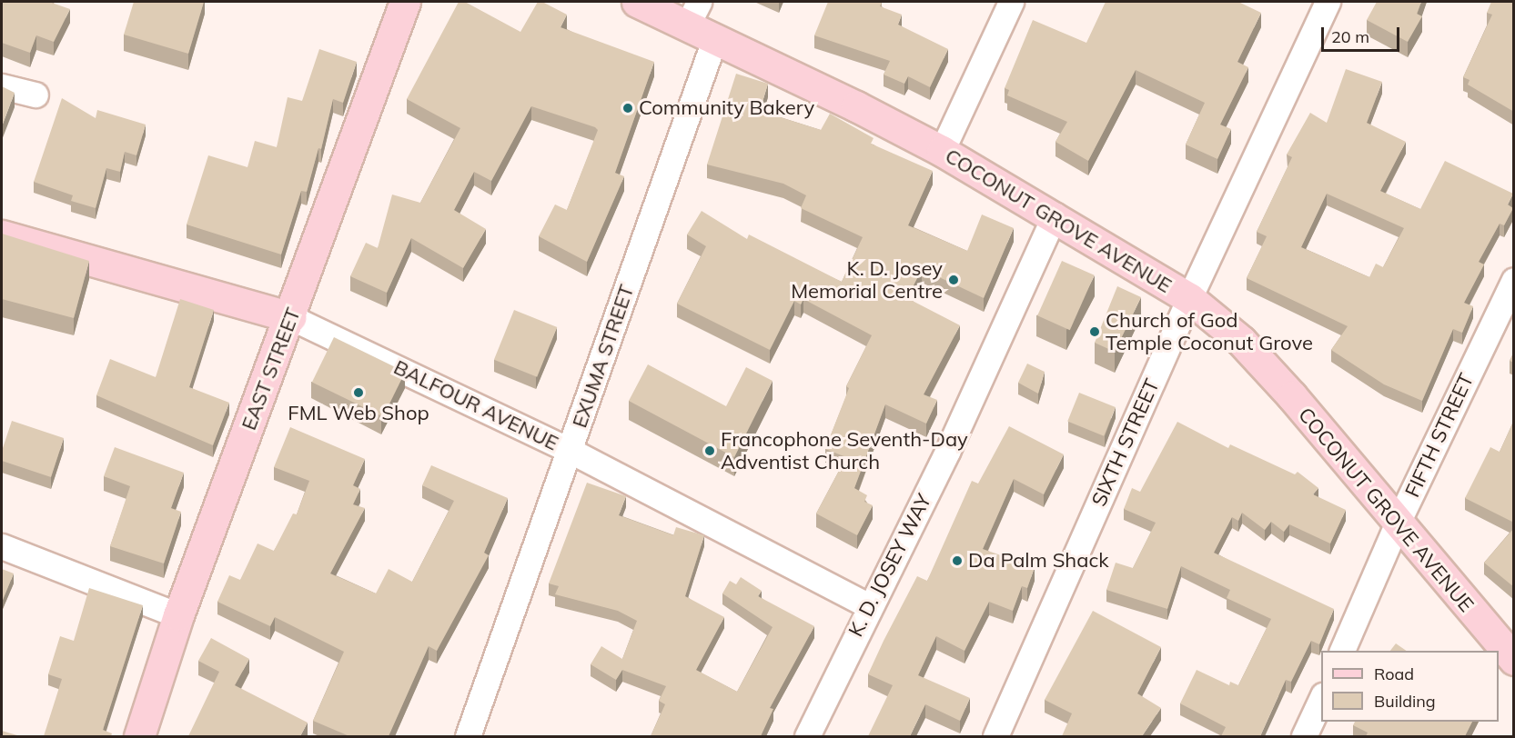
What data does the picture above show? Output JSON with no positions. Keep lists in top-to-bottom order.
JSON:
{
  "streets": {
    "street": [
      "COCONUT GROVE AVENUE",
      "EXUMA STREET",
      "EAST STREET",
      "BALFOUR AVENUE",
      "FIFTH STREET",
      "SIXTH STREET",
      "K. D. JOSEY WAY"
    ]
  },
  "crossings": [
    ["COCONUT GROVE AVENUE", "EXUMA STREET"],
    ["COCONUT GROVE AVENUE", "FIFTH STREET"],
    ["COCONUT GROVE AVENUE", "SIXTH STREET"],
    ["COCONUT GROVE AVENUE", "K. D. JOSEY WAY"],
    ["EXUMA STREET", "BALFOUR AVENUE"],
    ["EAST STREET", "BALFOUR AVENUE"],
    ["BALFOUR AVENUE", "K. D. JOSEY WAY"]
  ],
  "places": [
    "Community Bakery",
    "K. D. Josey Memorial Centre",
    "Church of God Temple Coconut Grove",
    "FML Web Shop",
    "Francophone Seventh-Day Adventist Church",
    "Da Palm Shack"
  ],
  "legend": ["Road", "Building"],
  "scale_bar": "20 m"
}
